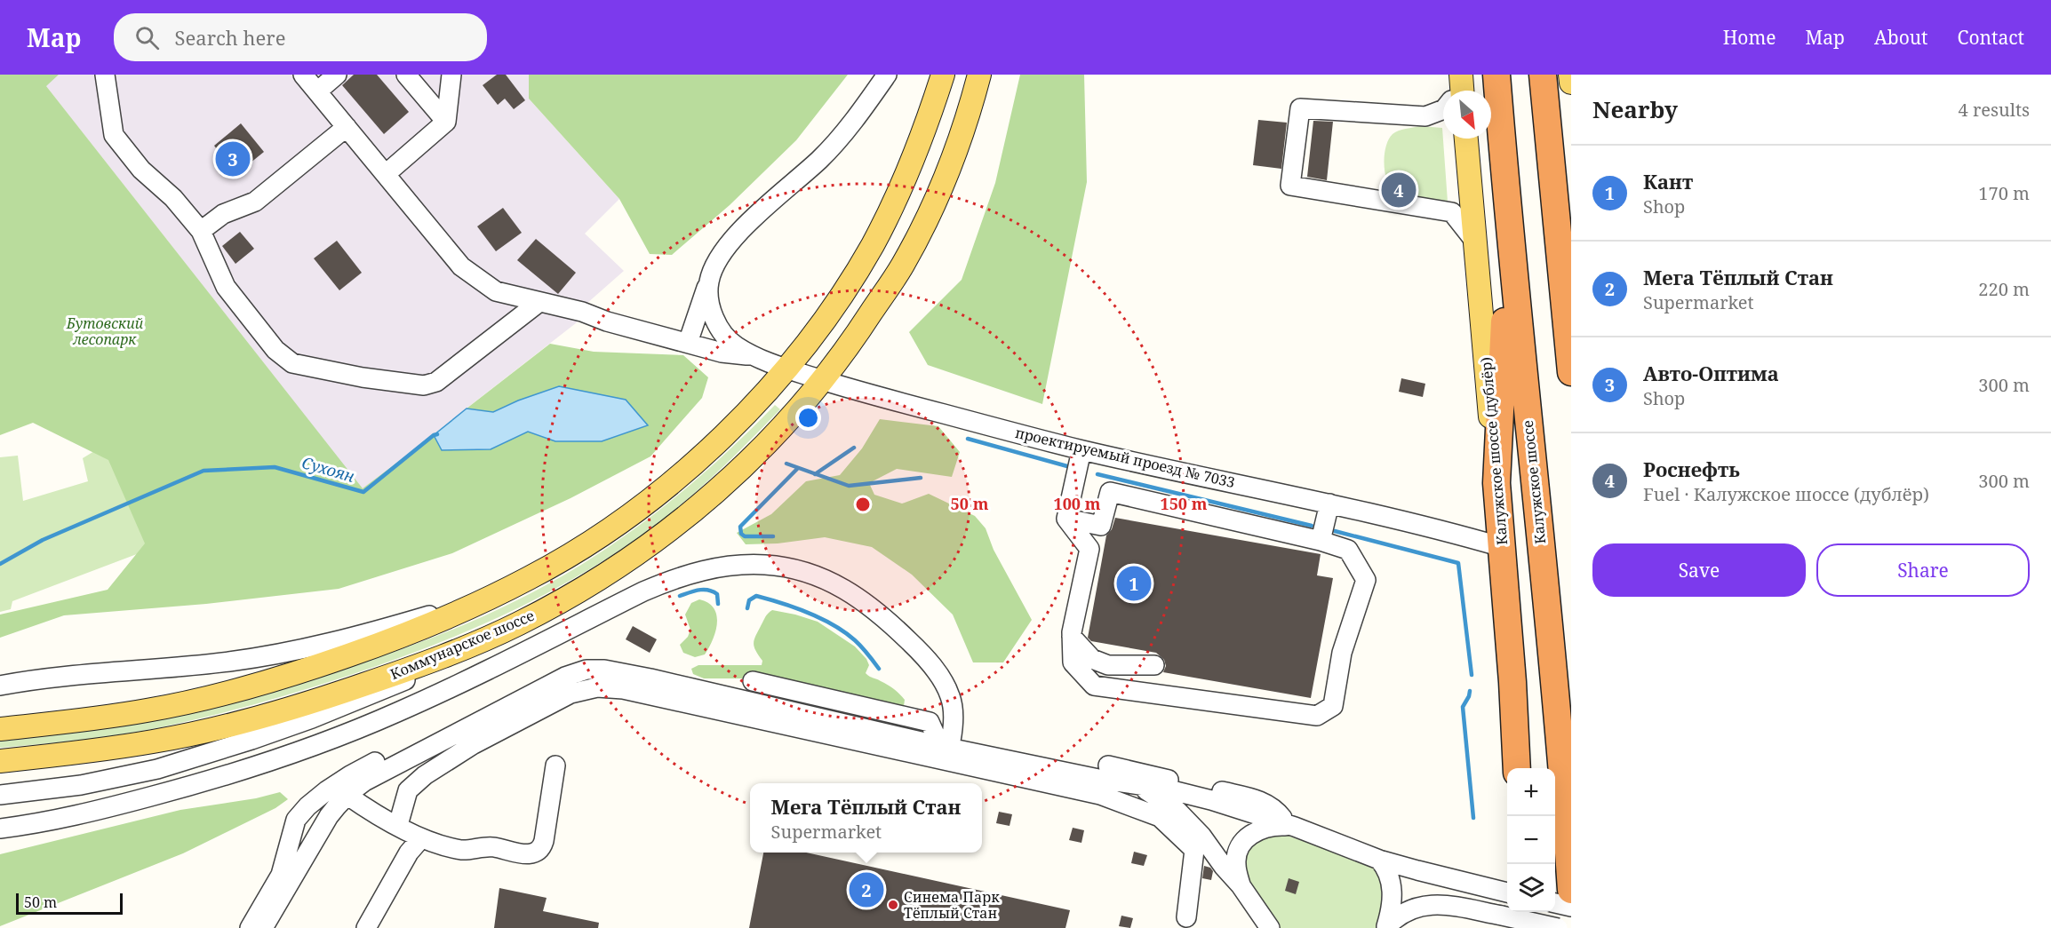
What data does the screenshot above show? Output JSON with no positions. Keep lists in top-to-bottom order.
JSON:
{
  "streets": {
    "highway": ["Калужское шоссе (дублёр)", "Калужское шоссе"],
    "main road": ["Коммунарское шоссе"],
    "street": ["проектируемый проезд № 7033"]
  },
  "crossings": [
    ["Калужское шоссе (дублёр)", "проектируемый проезд № 7033"],
    ["проектируемый проезд № 7033", "Коммунарское шоссе"]
  ],
  "water": ["Сухоян"],
  "parks": ["Бутовский лесопарк"],
  "places": ["Синема Парк Тёплый Стан"],
  "scale_bar": "50 m",
  "north": "bottom right",
  "page": {
    "header": "Map",
    "search": "Search here",
    "nav": [
      "Home",
      "Map",
      "About",
      "Contact"
    ],
    "heading": ["Nearby", "4 results"],
    "pins": [
      "3",
      "4",
      "1",
      "2"
    ],
    "list": [
      {
        "mark": "1",
        "name": "Кант",
        "note": "Shop",
        "value": "170 m"
      },
      {
        "mark": "2",
        "name": "Мега Тёплый Cтан",
        "note": "Supermarket",
        "value": "220 m"
      },
      {
        "mark": "3",
        "name": "Авто-Оптима",
        "note": "Shop",
        "value": "300 m"
      },
      {
        "mark": "4",
        "name": "Роснефть",
        "note": "Fuel · Калужское шоссе (дублёр)",
        "value": "300 m"
      }
    ],
    "buttons": ["Save", "Share"],
    "map_buttons": ["+", "−"],
    "popup": ["Мега Тёплый Cтан", "Supermarket"],
    "scale": "50 m"
  },
  "rings": ["50 m", "100 m", "150 m"]
}
